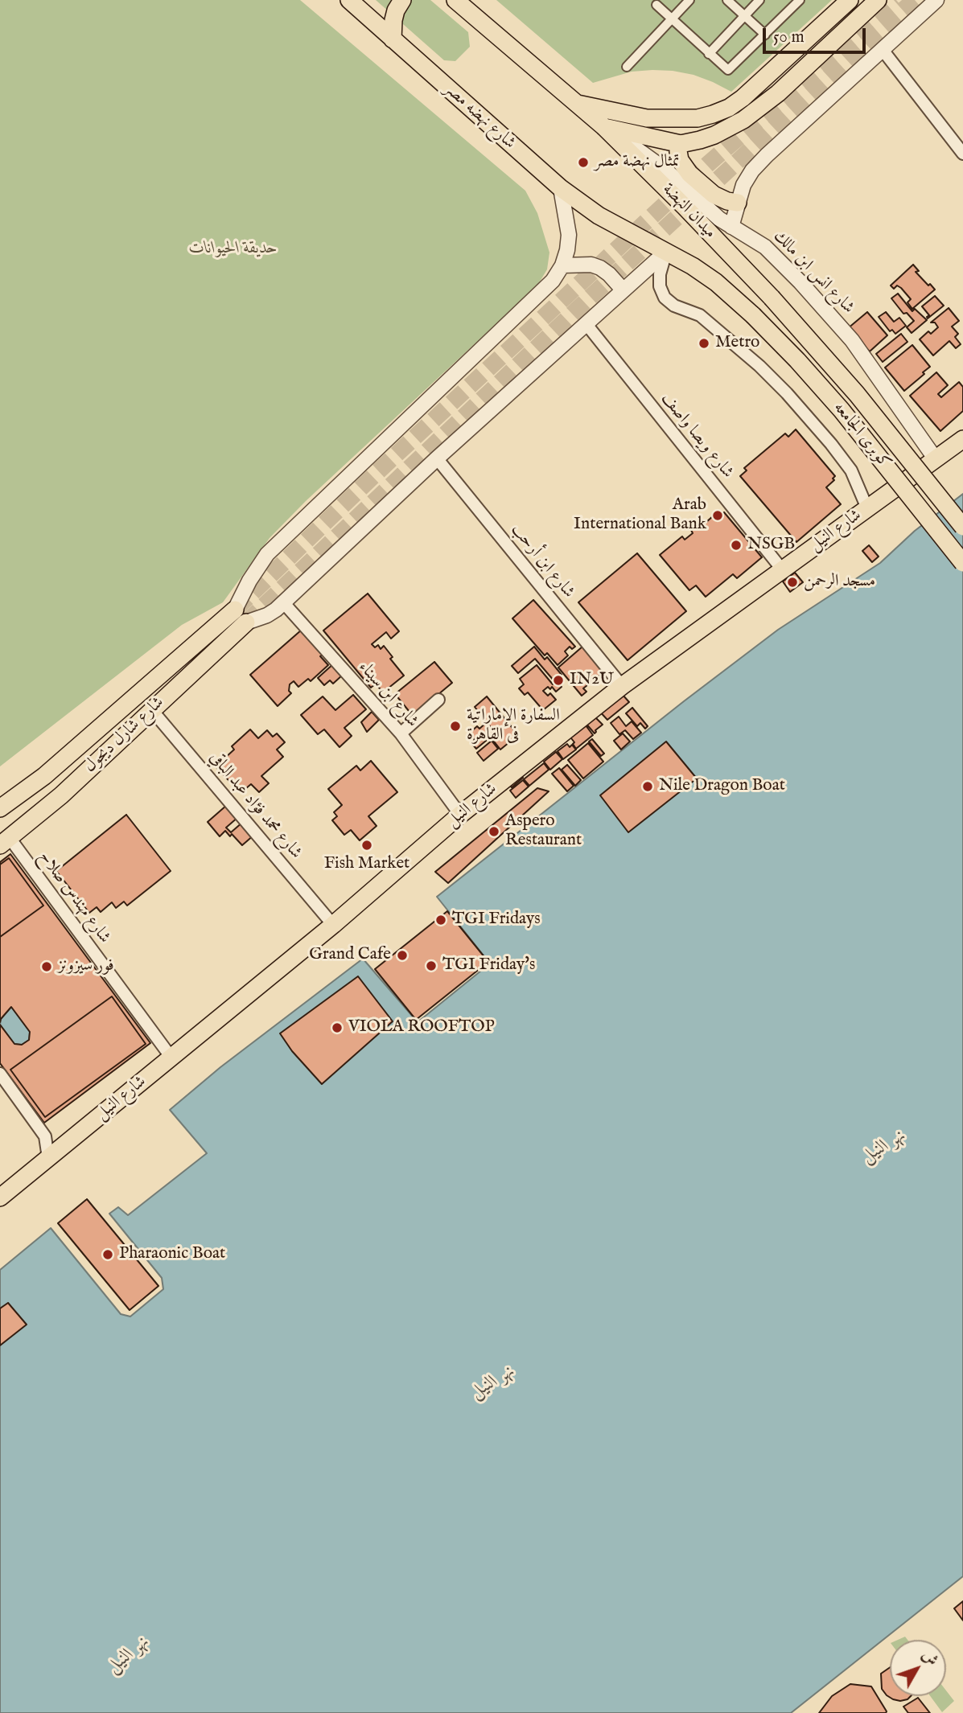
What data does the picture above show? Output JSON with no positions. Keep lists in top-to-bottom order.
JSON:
{
  "streets": {
    "main road": [
      "شارع نهضه مصر",
      "ميدان النهضة",
      "كوبرى الجامعه",
      "شارع النيل",
      "شارع شارل ديجول"
    ],
    "street": [
      "شارع انس ابن مالك",
      "شارع ويصا واصف",
      "شارع ابن أرحب",
      "شارع ابن سيناء",
      "شارع محمد فؤاد عبد الباقي",
      "شارع مهندس صلاح"
    ]
  },
  "crossings": [
    ["شارع نهضه مصر", "كوبرى الجامعه"],
    ["ميدان النهضة", "شارع انس ابن مالك"],
    ["ميدان النهضة", "كوبرى الجامعه"],
    ["شارع انس ابن مالك", "شارع النيل"],
    ["شارع ويصا واصف", "شارع النيل"],
    ["شارع النيل", "شارع ابن أرحب"],
    ["شارع النيل", "شارع ابن سيناء"],
    ["شارع النيل", "شارع محمد فؤاد عبد الباقي"],
    ["شارع النيل", "شارع مهندس صلاح"],
    ["شارع شارل ديجول", "شارع محمد فؤاد عبد الباقي"],
    ["شارع شارل ديجول", "شارع مهندس صلاح"]
  ],
  "water": ["نهر النيل"],
  "parks": ["حديقة الحيوانات"],
  "places": [
    "تمثال نهضة مصر",
    "Metro",
    "Arab International Bank",
    "NSGB",
    "مسجد الرحمن",
    "IN2U",
    "السفارة الإماراتية فى القاهرة",
    "Nile Dragon Boat",
    "Aspero Restaurant",
    "Fish Market",
    "TGI Fridays",
    "Grand Cafe",
    "TGI Friday's",
    "فور سيزونز",
    "VIOLA ROOFTOP",
    "Pharaonic Boat"
  ],
  "scale_bar": "50 m",
  "north": "top right"
}
